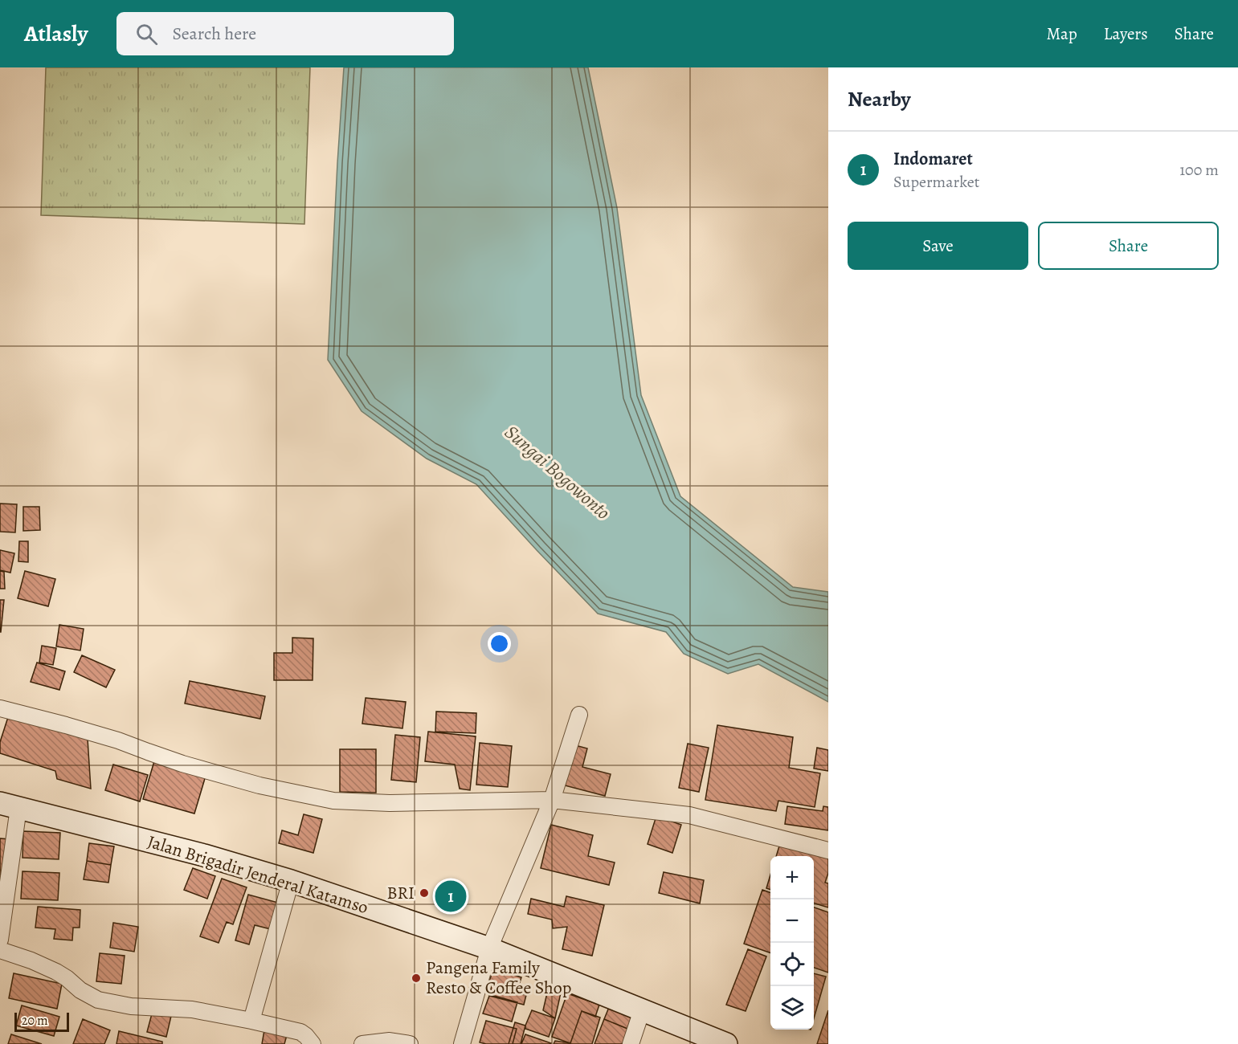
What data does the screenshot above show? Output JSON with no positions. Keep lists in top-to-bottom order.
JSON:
{
  "streets": {
    "main road": ["Jalan Brigadir Jenderal Katamso"]
  },
  "water": ["Sungai Bogowonto"],
  "places": ["BRI", "Pangena Family Resto & Coffee Shop"],
  "scale_bar": "20 m",
  "page": {
    "header": "Atlasly",
    "search": "Search here",
    "nav": ["Map", "Layers", "Share"],
    "heading": "Nearby",
    "list": [
      {
        "mark": "1",
        "name": "Indomaret",
        "note": "Supermarket",
        "value": "100 m"
      }
    ],
    "buttons": ["Save", "Share"],
    "map_buttons": ["+", "−"],
    "pins": "1",
    "scale": "20 m"
  }
}
